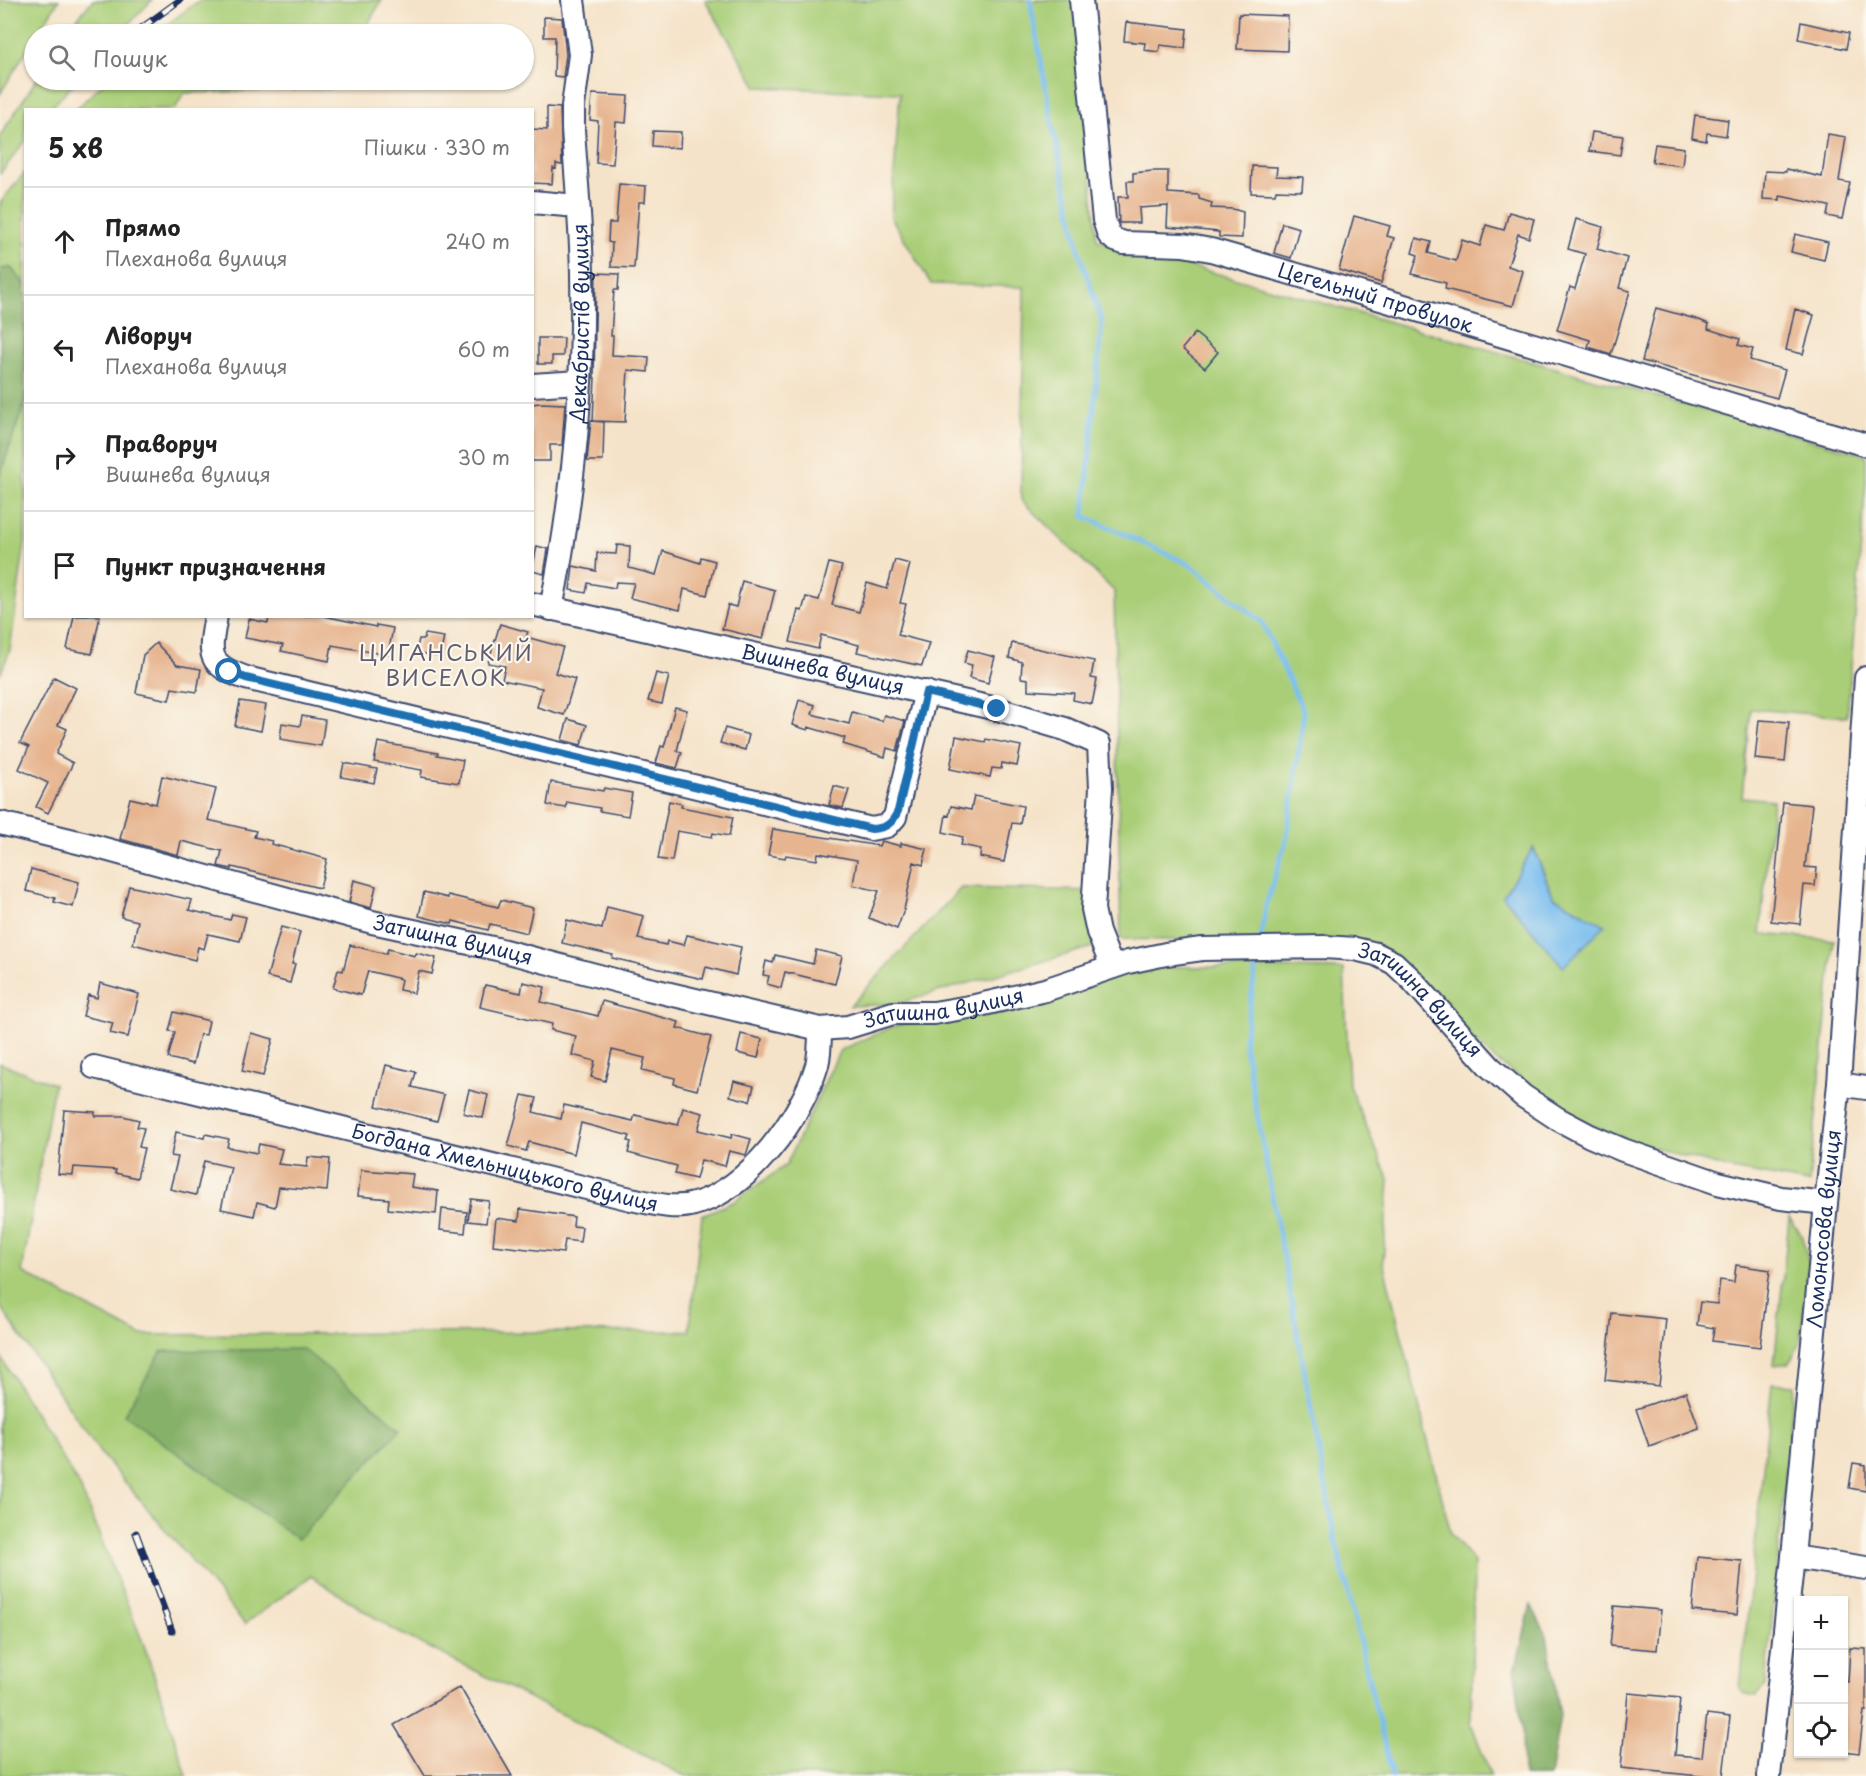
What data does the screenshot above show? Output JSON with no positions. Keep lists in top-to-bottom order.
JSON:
{
  "streets": {
    "street": [
      "Цегельний провулок",
      "Декабристів вулиця",
      "Вишнева вулиця",
      "Затишна вулиця",
      "Богдана Хмельницького вулиця",
      "Ломоносова вулиця"
    ]
  },
  "crossings": [
    ["Декабристів вулиця", "Вишнева вулиця"],
    ["Вишнева вулиця", "Затишна вулиця"],
    ["Затишна вулиця", "Богдана Хмельницького вулиця"],
    ["Затишна вулиця", "Ломоносова вулиця"]
  ],
  "districts": ["ЦИГАНСЬКИЙ ВИСЕЛОК"],
  "page": {
    "search": "Пошук",
    "heading": ["5 хв", "Пішки · 330 m"],
    "list": [
      ["Прямо", "Плеханова вулиця", "240 m"],
      ["Ліворуч", "Плеханова вулиця", "60 m"],
      ["Праворуч", "Вишнева вулиця", "30 m"],
      "Пункт призначення"
    ],
    "map_buttons": ["+", "−"]
  }
}
